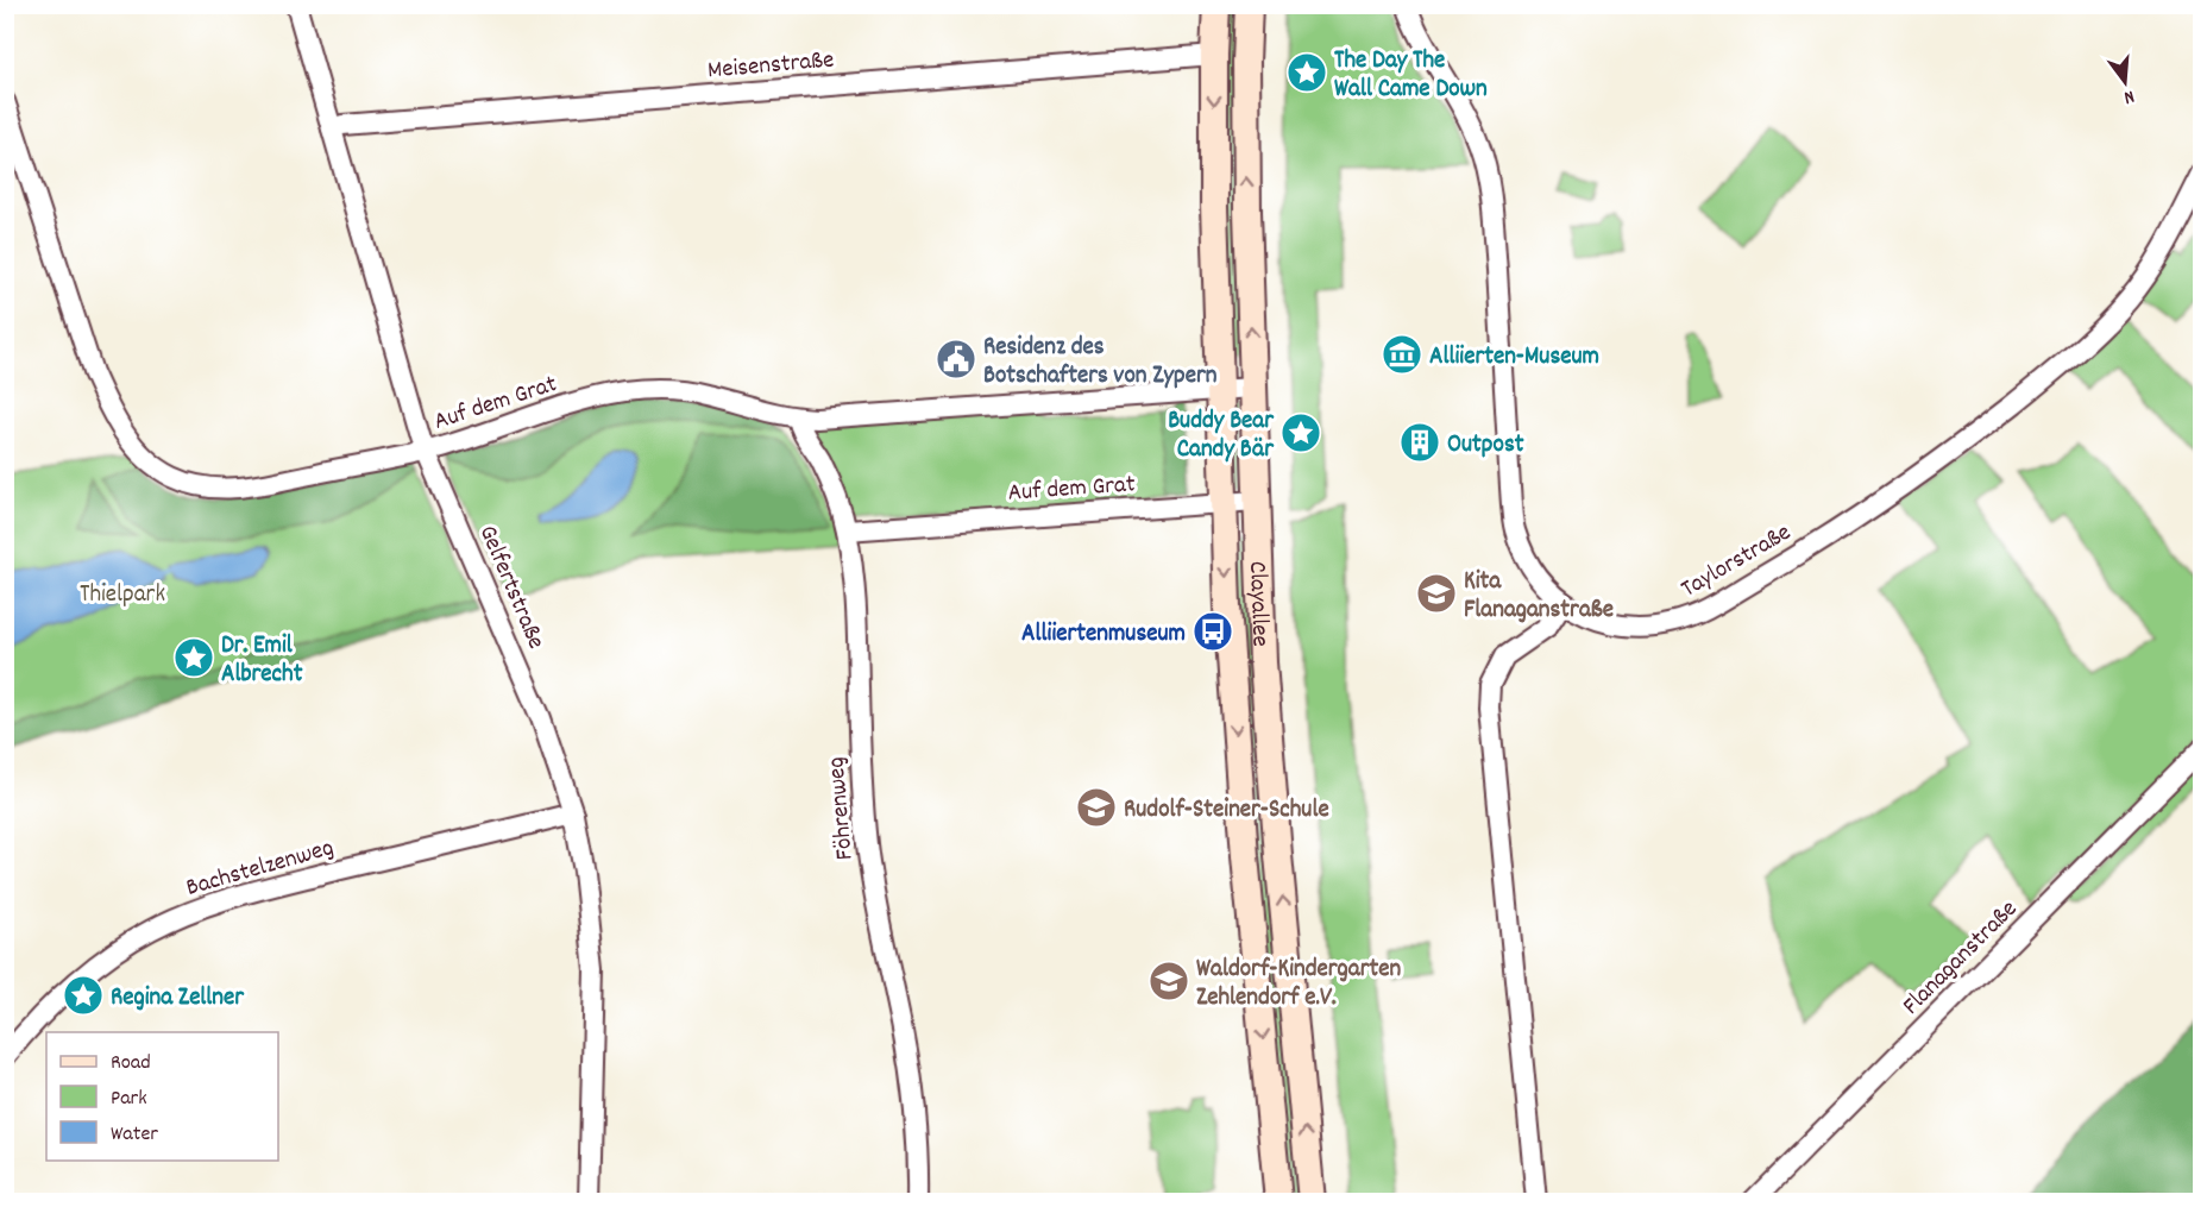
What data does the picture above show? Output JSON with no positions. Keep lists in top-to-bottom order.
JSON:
{
  "streets": {
    "main road": ["Clayallee"],
    "street": [
      "Meisenstraße",
      "Auf dem Grat",
      "Taylorstraße",
      "Gelfertstraße",
      "Föhrenweg",
      "Bachstelzenweg",
      "Flanaganstraße"
    ]
  },
  "crossings": [
    ["Meisenstraße", "Gelfertstraße"],
    ["Meisenstraße", "Clayallee"],
    ["Auf dem Grat", "Gelfertstraße"],
    ["Auf dem Grat", "Clayallee"],
    ["Auf dem Grat", "Föhrenweg"],
    ["Gelfertstraße", "Bachstelzenweg"]
  ],
  "parks": ["Thielpark"],
  "places": {
    "place": [
      "The Day The Wall Came Down",
      "Buddy Bear Candy Bär",
      "Dr. Emil Albrecht",
      "Regina Zellner"
    ],
    "museum": ["Alliierten-Museum"],
    "public building": ["Residenz des Botschafters von Zypern"],
    "building": ["Outpost"],
    "school or university": ["Kita Flanaganstraße", "Rudolf-Steiner-Schule", "Waldorf-Kindergarten Zehlendorf e.V."],
    "bus stop": ["Alliiertenmuseum"]
  },
  "legend": ["Road", "Park", "Water"],
  "north": "bottom"
}
